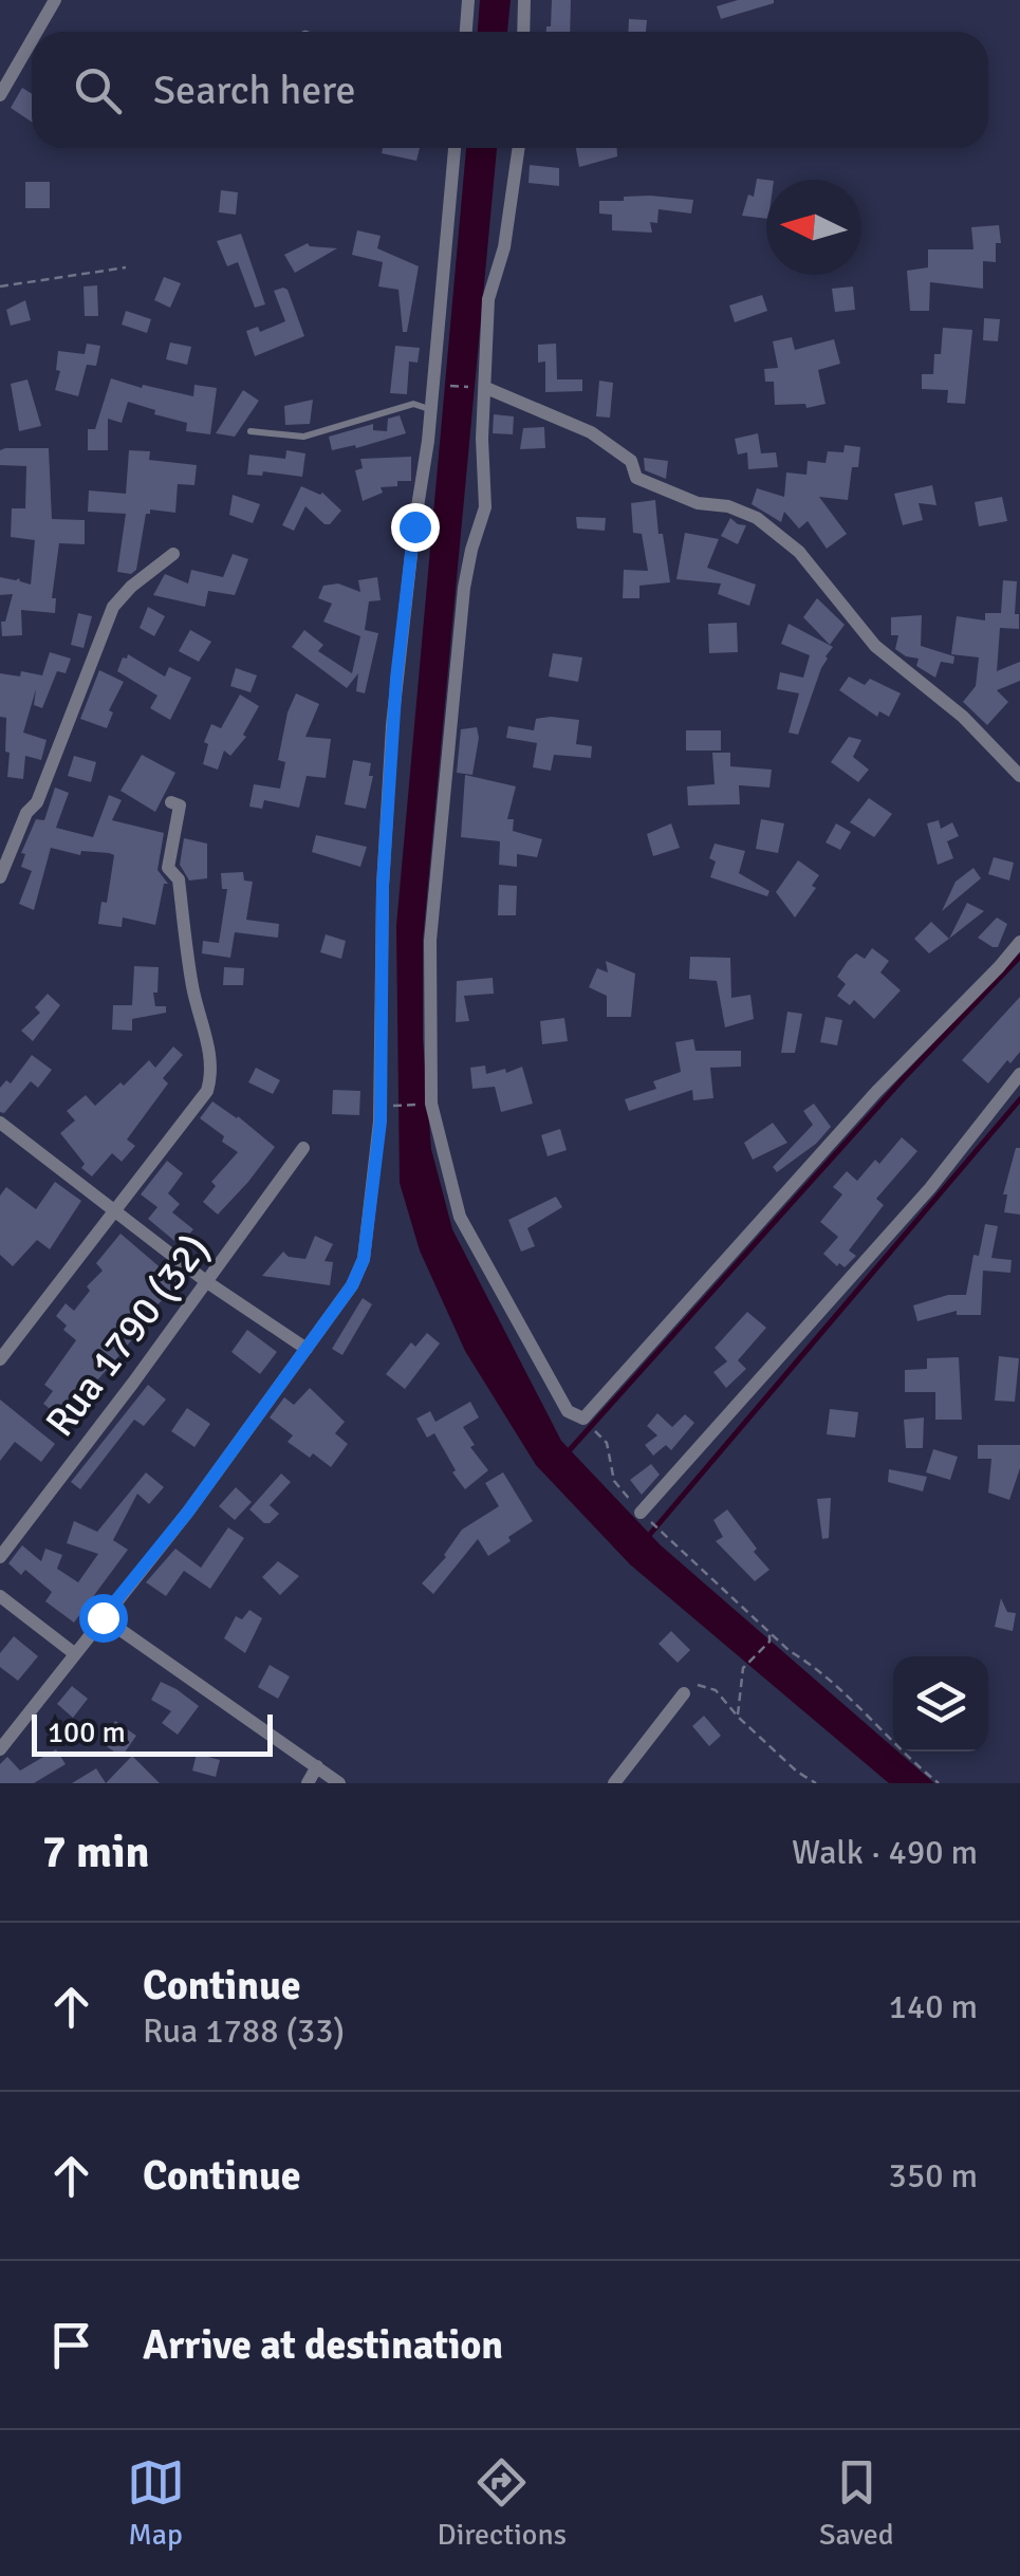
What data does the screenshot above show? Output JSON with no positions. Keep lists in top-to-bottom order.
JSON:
{
  "streets": {
    "street": ["Rua 1790 (32)"]
  },
  "scale_bar": "100 m",
  "north": "left",
  "page": {
    "search": "Search here",
    "scale": "100 m",
    "heading": ["7 min", "Walk · 490 m"],
    "list": [
      ["Continue", "Rua 1788 (33)", "140 m"],
      ["Continue", "350 m"],
      "Arrive at destination"
    ],
    "nav": ["Map", "Directions", "Saved"]
  }
}
